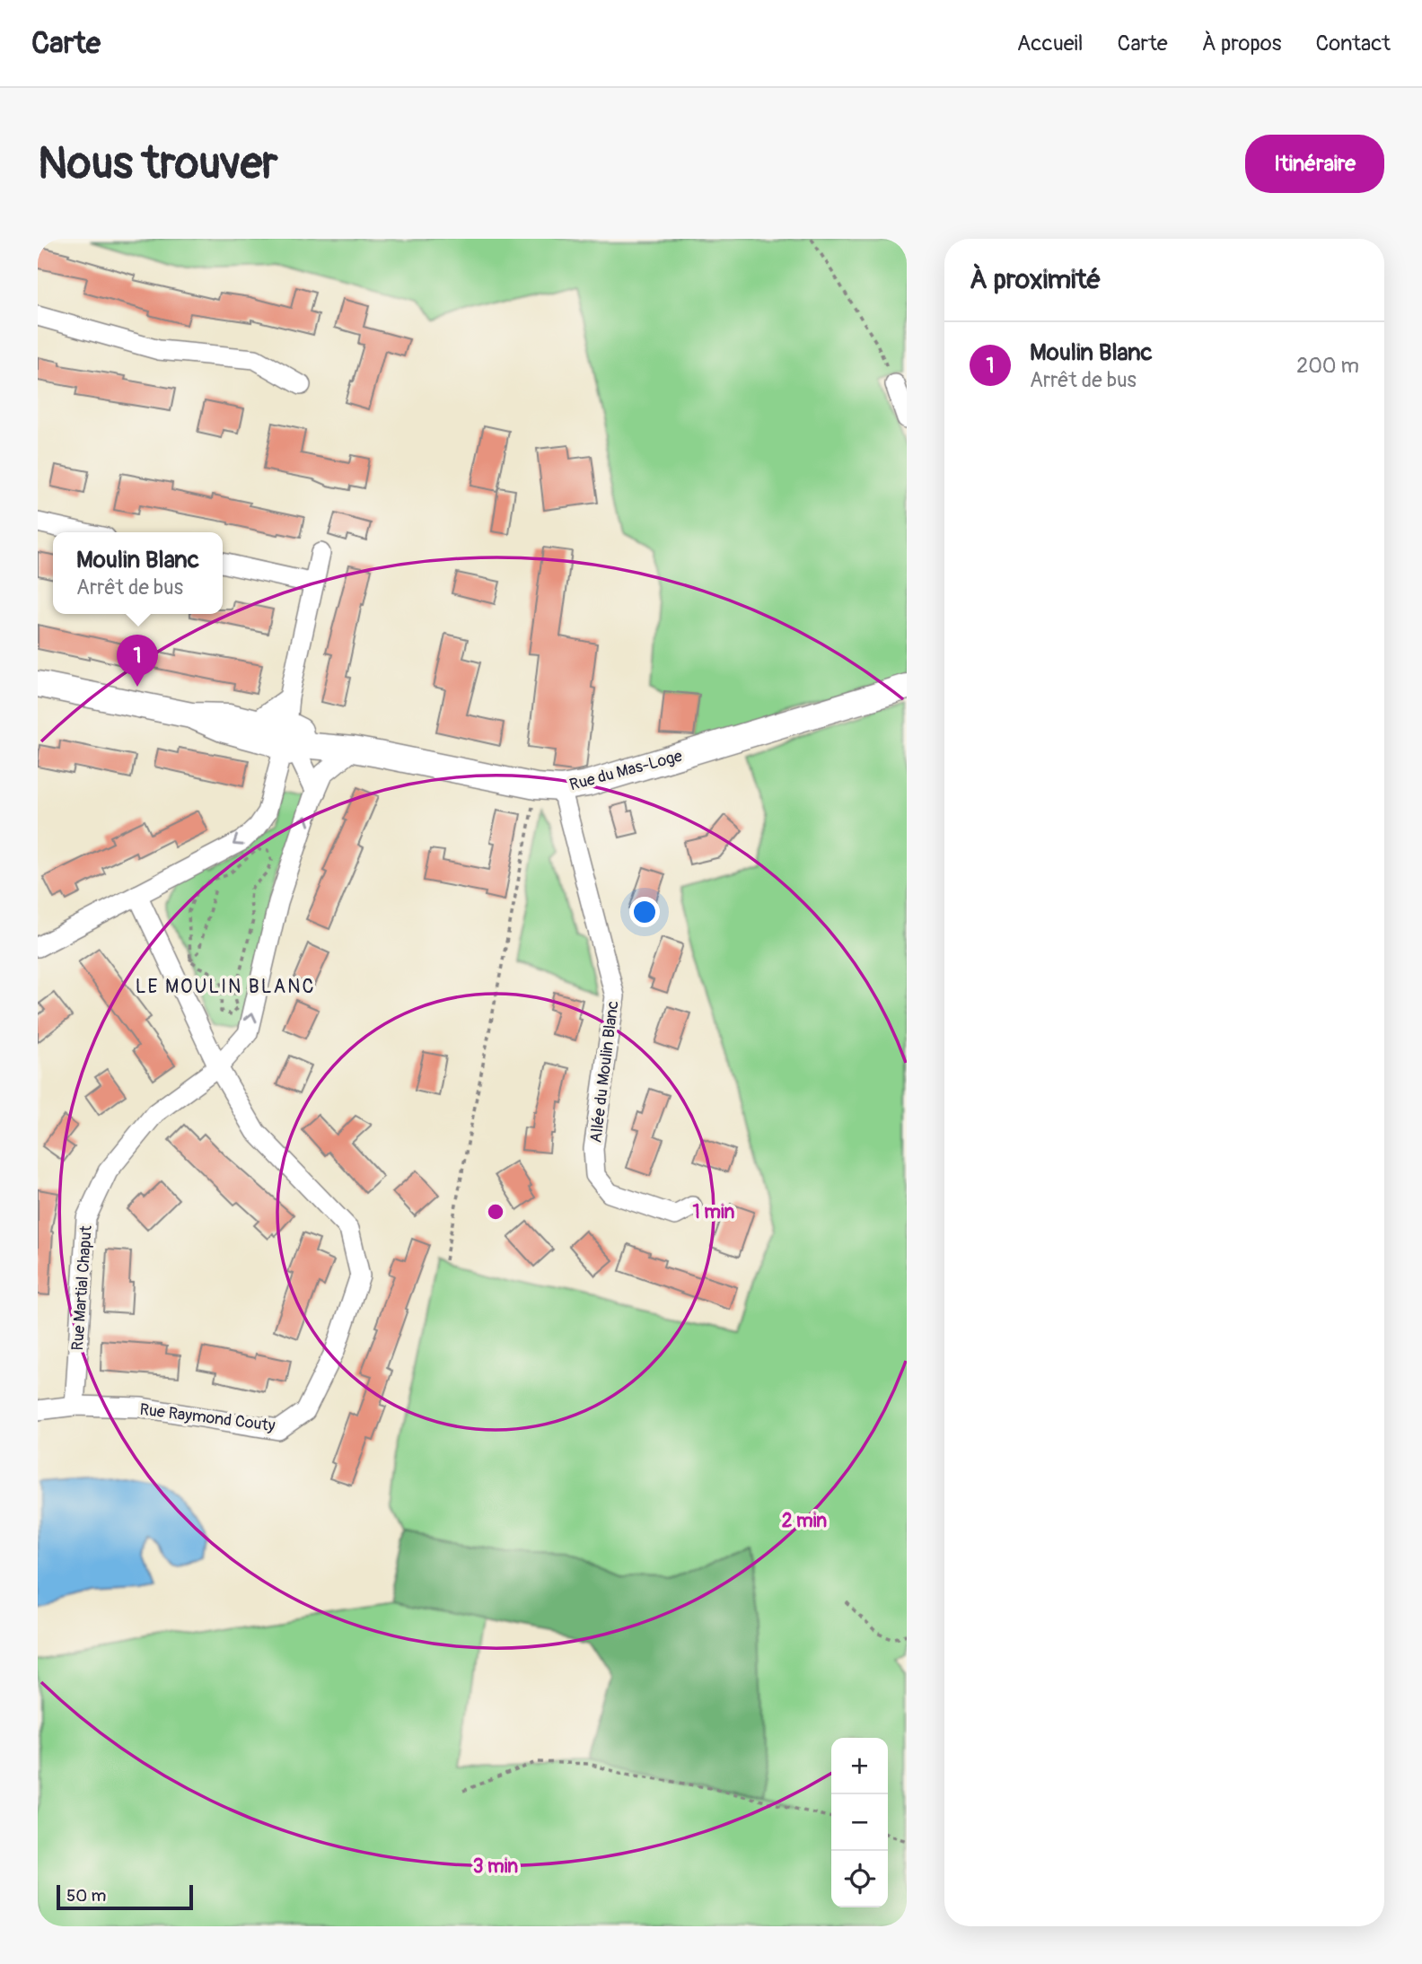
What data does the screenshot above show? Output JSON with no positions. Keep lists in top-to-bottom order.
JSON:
{
  "streets": {
    "main road": ["Rue du Mas-Loge"],
    "street": ["Allée du Moulin Blanc", "Rue Martial Chaput", "Rue Raymond Couty"]
  },
  "crossings": [
    ["Rue du Mas-Loge", "Allée du Moulin Blanc"],
    ["Rue du Mas-Loge", "Rue Martial Chaput"],
    ["Rue Martial Chaput", "Rue Raymond Couty"]
  ],
  "one_way": ["Rue Martial Chaput"],
  "districts": ["LE MOULIN BLANC"],
  "scale_bar": "50 m",
  "page": {
    "header": "Carte",
    "nav": [
      "Accueil",
      "Carte",
      "À propos",
      "Contact"
    ],
    "buttons": "Itinéraire",
    "title": "Nous trouver",
    "heading": "À proximité",
    "list": [
      {
        "mark": "1",
        "name": "Moulin Blanc",
        "note": "Arrêt de bus",
        "value": "200 m"
      }
    ],
    "popup": ["Moulin Blanc", "Arrêt de bus"],
    "pins": "1",
    "map_buttons": ["+", "−"],
    "scale": "50 m"
  },
  "rings": ["1 min", "2 min", "3 min"]
}
